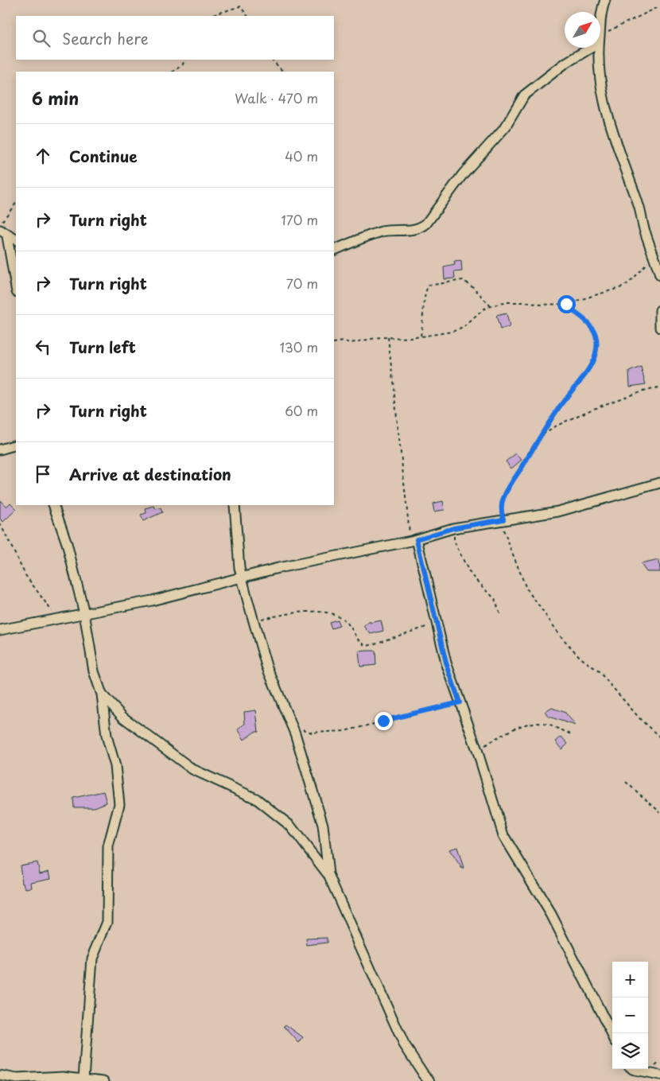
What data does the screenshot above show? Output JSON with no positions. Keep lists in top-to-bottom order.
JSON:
{
  "north": "top right",
  "page": {
    "search": "Search here",
    "heading": ["6 min", "Walk · 470 m"],
    "list": [
      ["Continue", "40 m"],
      ["Turn right", "170 m"],
      ["Turn right", "70 m"],
      ["Turn left", "130 m"],
      ["Turn right", "60 m"],
      "Arrive at destination"
    ],
    "map_buttons": ["+", "−"]
  }
}
